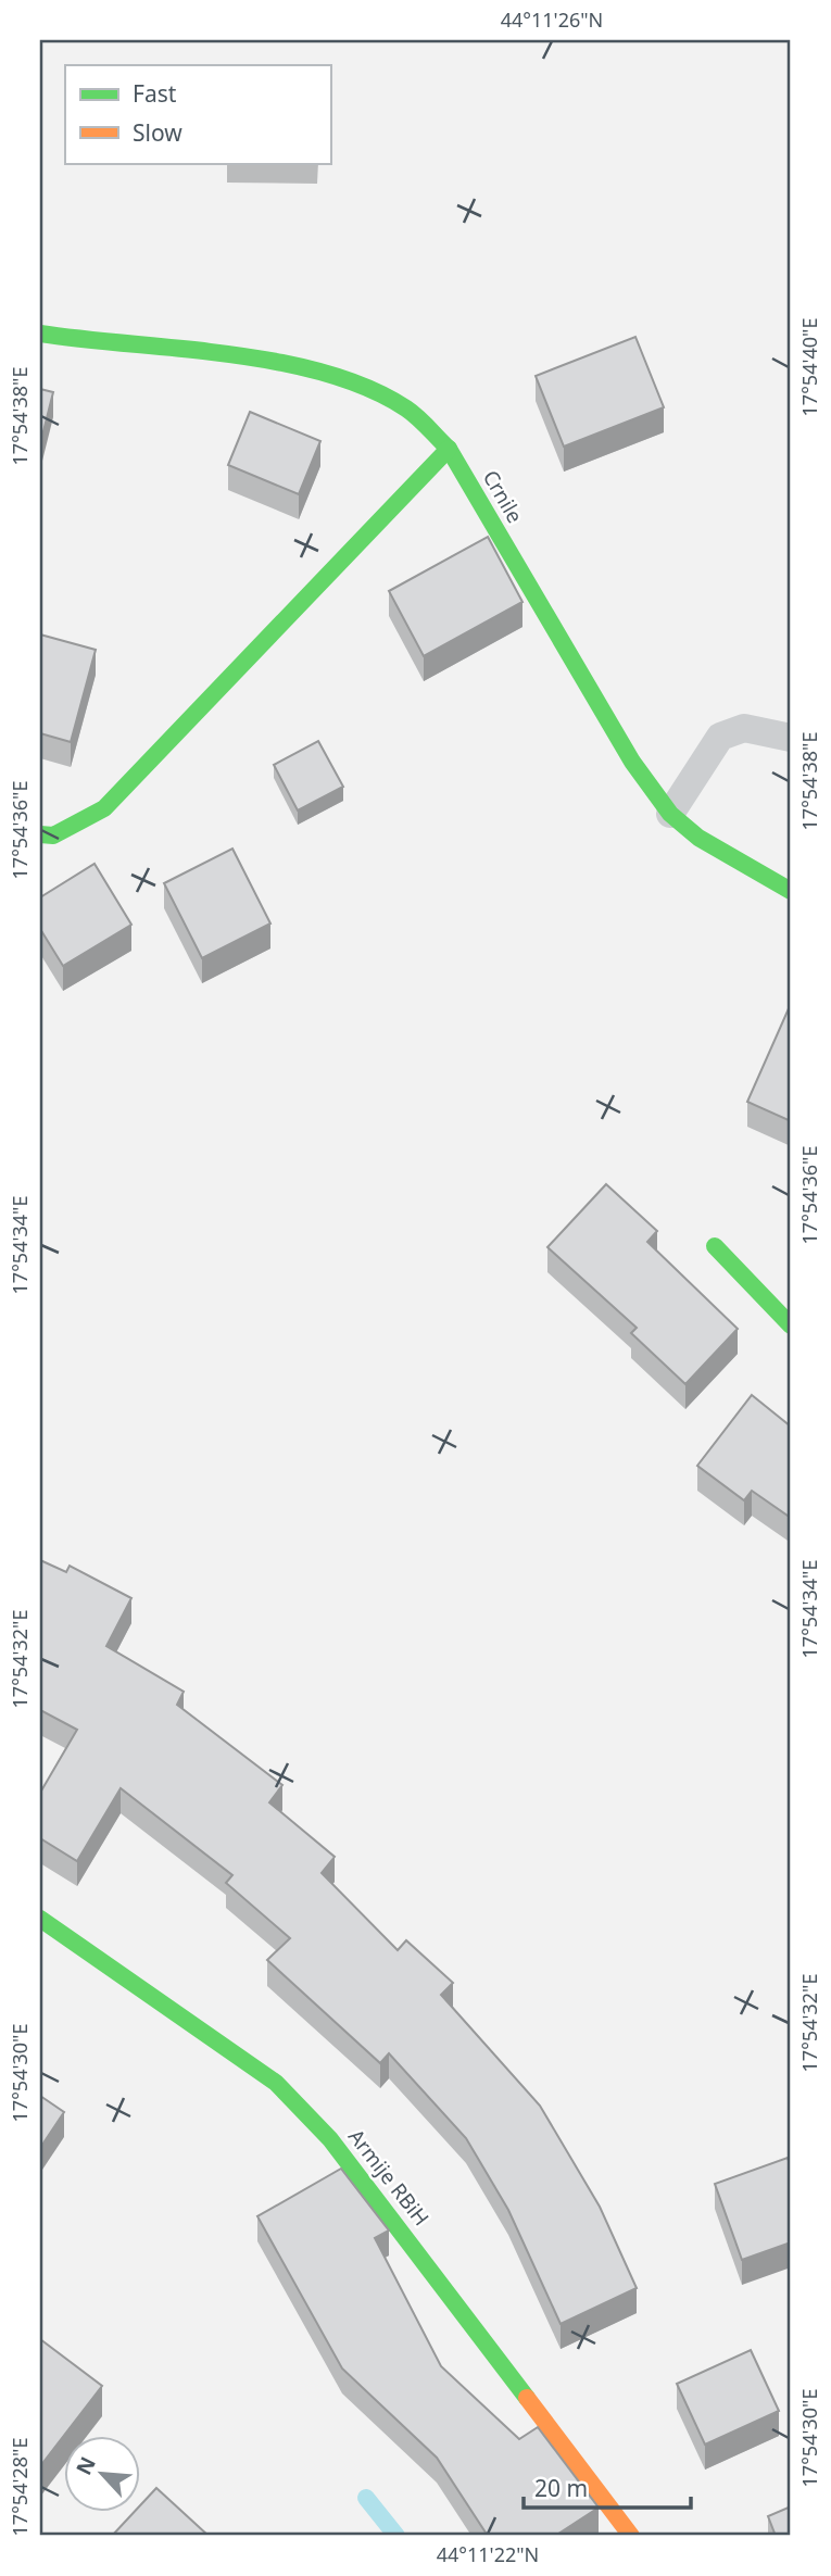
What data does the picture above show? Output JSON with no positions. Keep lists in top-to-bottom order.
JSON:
{
  "streets": {
    "street": ["Crnile", "Armije RBiH"]
  },
  "legend": ["Fast", "Slow"],
  "scale_bar": "20 m",
  "north": "top left",
  "coordinates": [
    "44°11'26\"N",
    "17°54'40\"E",
    "17°54'38\"E",
    "17°54'36\"E",
    "17°54'34\"E",
    "17°54'32\"E",
    "17°54'30\"E",
    "17°54'28\"E",
    "44°11'22\"N"
  ]
}
